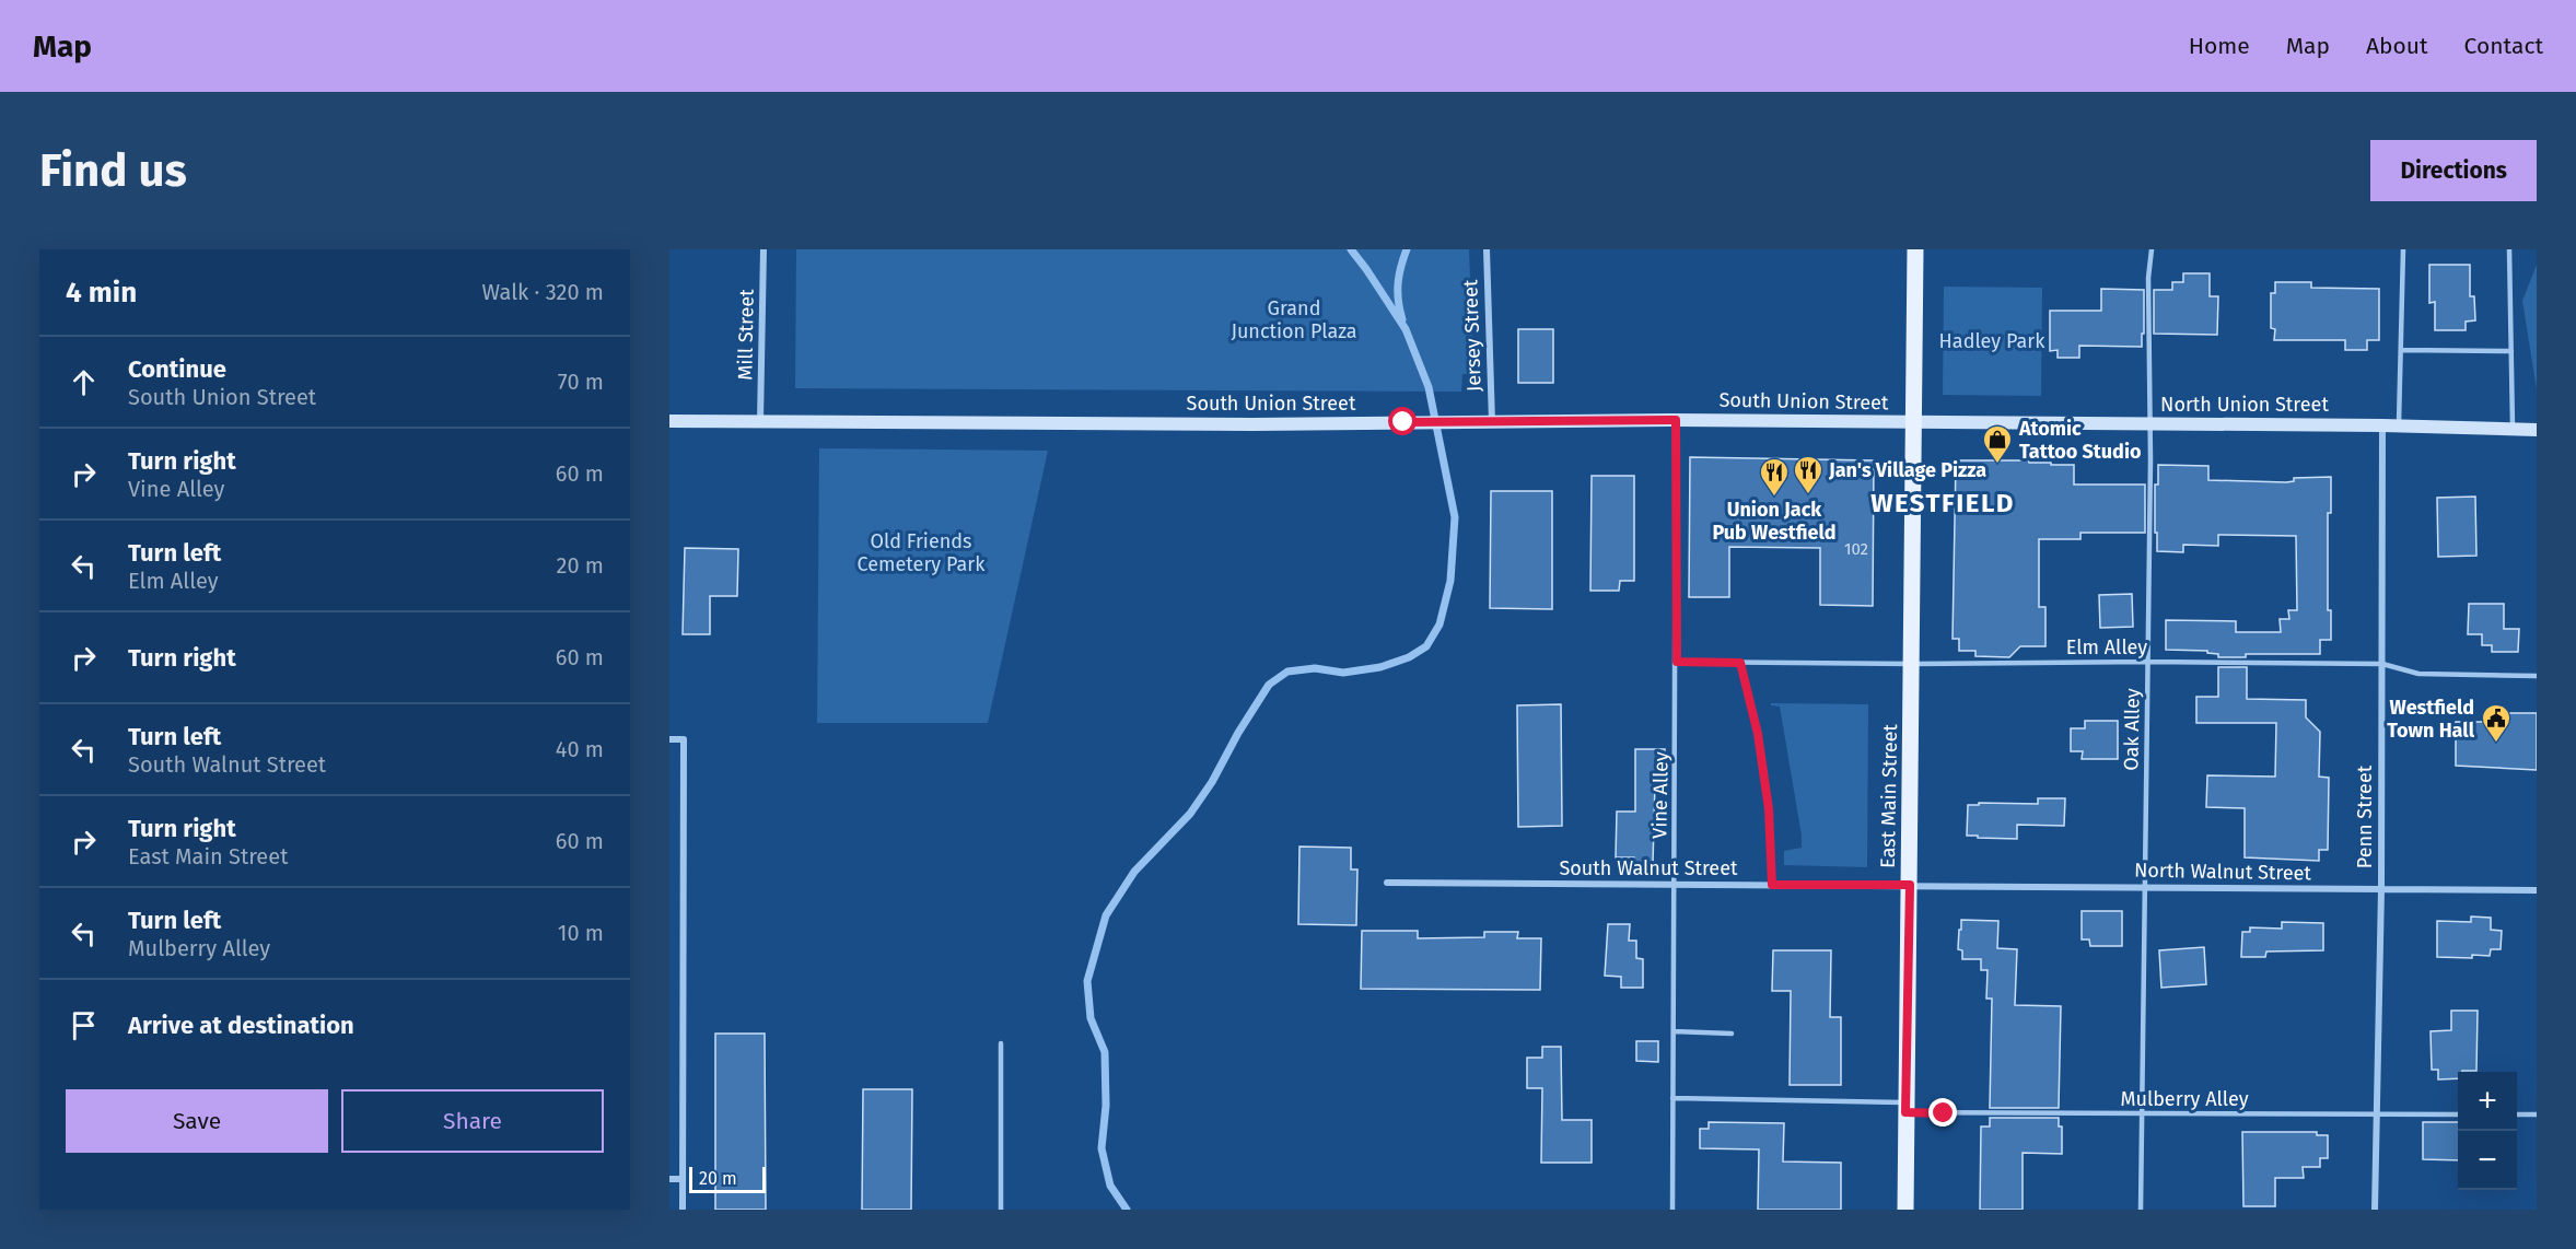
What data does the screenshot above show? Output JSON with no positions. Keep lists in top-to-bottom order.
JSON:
{
  "streets": {
    "main road": ["East Main Street"],
    "street": [
      "Mill Street",
      "Jersey Street",
      "South Union Street",
      "North Union Street",
      "Penn Street",
      "South Walnut Street",
      "North Walnut Street"
    ],
    "lane": [
      "Elm Alley",
      "Oak Alley",
      "Vine Alley",
      "Mulberry Alley"
    ]
  },
  "crossings": [
    ["Mill Street", "South Union Street"],
    ["Jersey Street", "South Union Street"],
    ["South Union Street", "North Union Street"],
    ["South Union Street", "Vine Alley"],
    ["South Union Street", "East Main Street"],
    ["North Union Street", "Oak Alley"],
    ["North Union Street", "East Main Street"],
    ["North Union Street", "Penn Street"],
    ["Elm Alley", "Oak Alley"],
    ["Elm Alley", "Vine Alley"],
    ["Elm Alley", "East Main Street"],
    ["Elm Alley", "Penn Street"],
    ["Oak Alley", "North Walnut Street"],
    ["Oak Alley", "Mulberry Alley"],
    ["Vine Alley", "South Walnut Street"],
    ["Vine Alley", "Mulberry Alley"],
    ["East Main Street", "South Walnut Street"],
    ["East Main Street", "North Walnut Street"],
    ["East Main Street", "Mulberry Alley"],
    ["Penn Street", "North Walnut Street"],
    ["Penn Street", "Mulberry Alley"],
    ["South Walnut Street", "North Walnut Street"]
  ],
  "districts": ["WESTFIELD"],
  "parks": ["Grand Junction Plaza", "Hadley Park", "Old Friends Cemetery Park"],
  "places": {
    "shop": ["Atomic Tattoo Studio"],
    "restaurant": ["Jan's Village Pizza", "Union Jack Pub Westfield"],
    "public building": ["Westfield Town Hall"]
  },
  "house_numbers": ["102"],
  "scale_bar": "20 m",
  "page": {
    "header": "Map",
    "nav": [
      "Home",
      "Map",
      "About",
      "Contact"
    ],
    "buttons": [
      "Directions",
      ["Save", "Share"]
    ],
    "title": "Find us",
    "heading": ["4 min", "Walk · 320 m"],
    "list": [
      ["Continue", "South Union Street", "70 m"],
      ["Turn right", "Vine Alley", "60 m"],
      ["Turn left", "Elm Alley", "20 m"],
      ["Turn right", "60 m"],
      ["Turn left", "South Walnut Street", "40 m"],
      ["Turn right", "East Main Street", "60 m"],
      ["Turn left", "Mulberry Alley", "10 m"],
      "Arrive at destination"
    ],
    "map_buttons": ["+", "−"],
    "scale": "20 m"
  }
}
